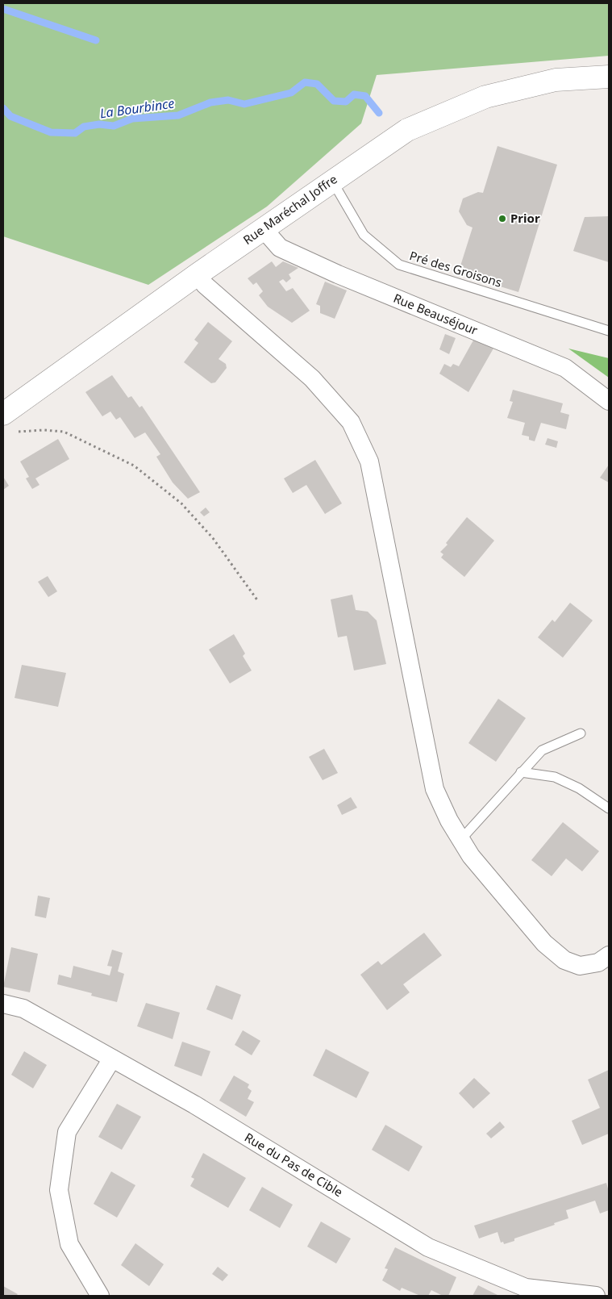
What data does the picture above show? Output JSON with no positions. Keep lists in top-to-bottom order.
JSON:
{
  "streets": {
    "main road": ["Rue Maréchal Joffre"],
    "street": ["Rue Beauséjour", "Rue du Pas de Cible"],
    "lane": ["Pré des Groisons"]
  },
  "crossings": [
    ["Rue Maréchal Joffre", "Pré des Groisons"],
    ["Rue Maréchal Joffre", "Rue Beauséjour"]
  ],
  "water": ["La Bourbince"],
  "places": ["Prior"]
}
